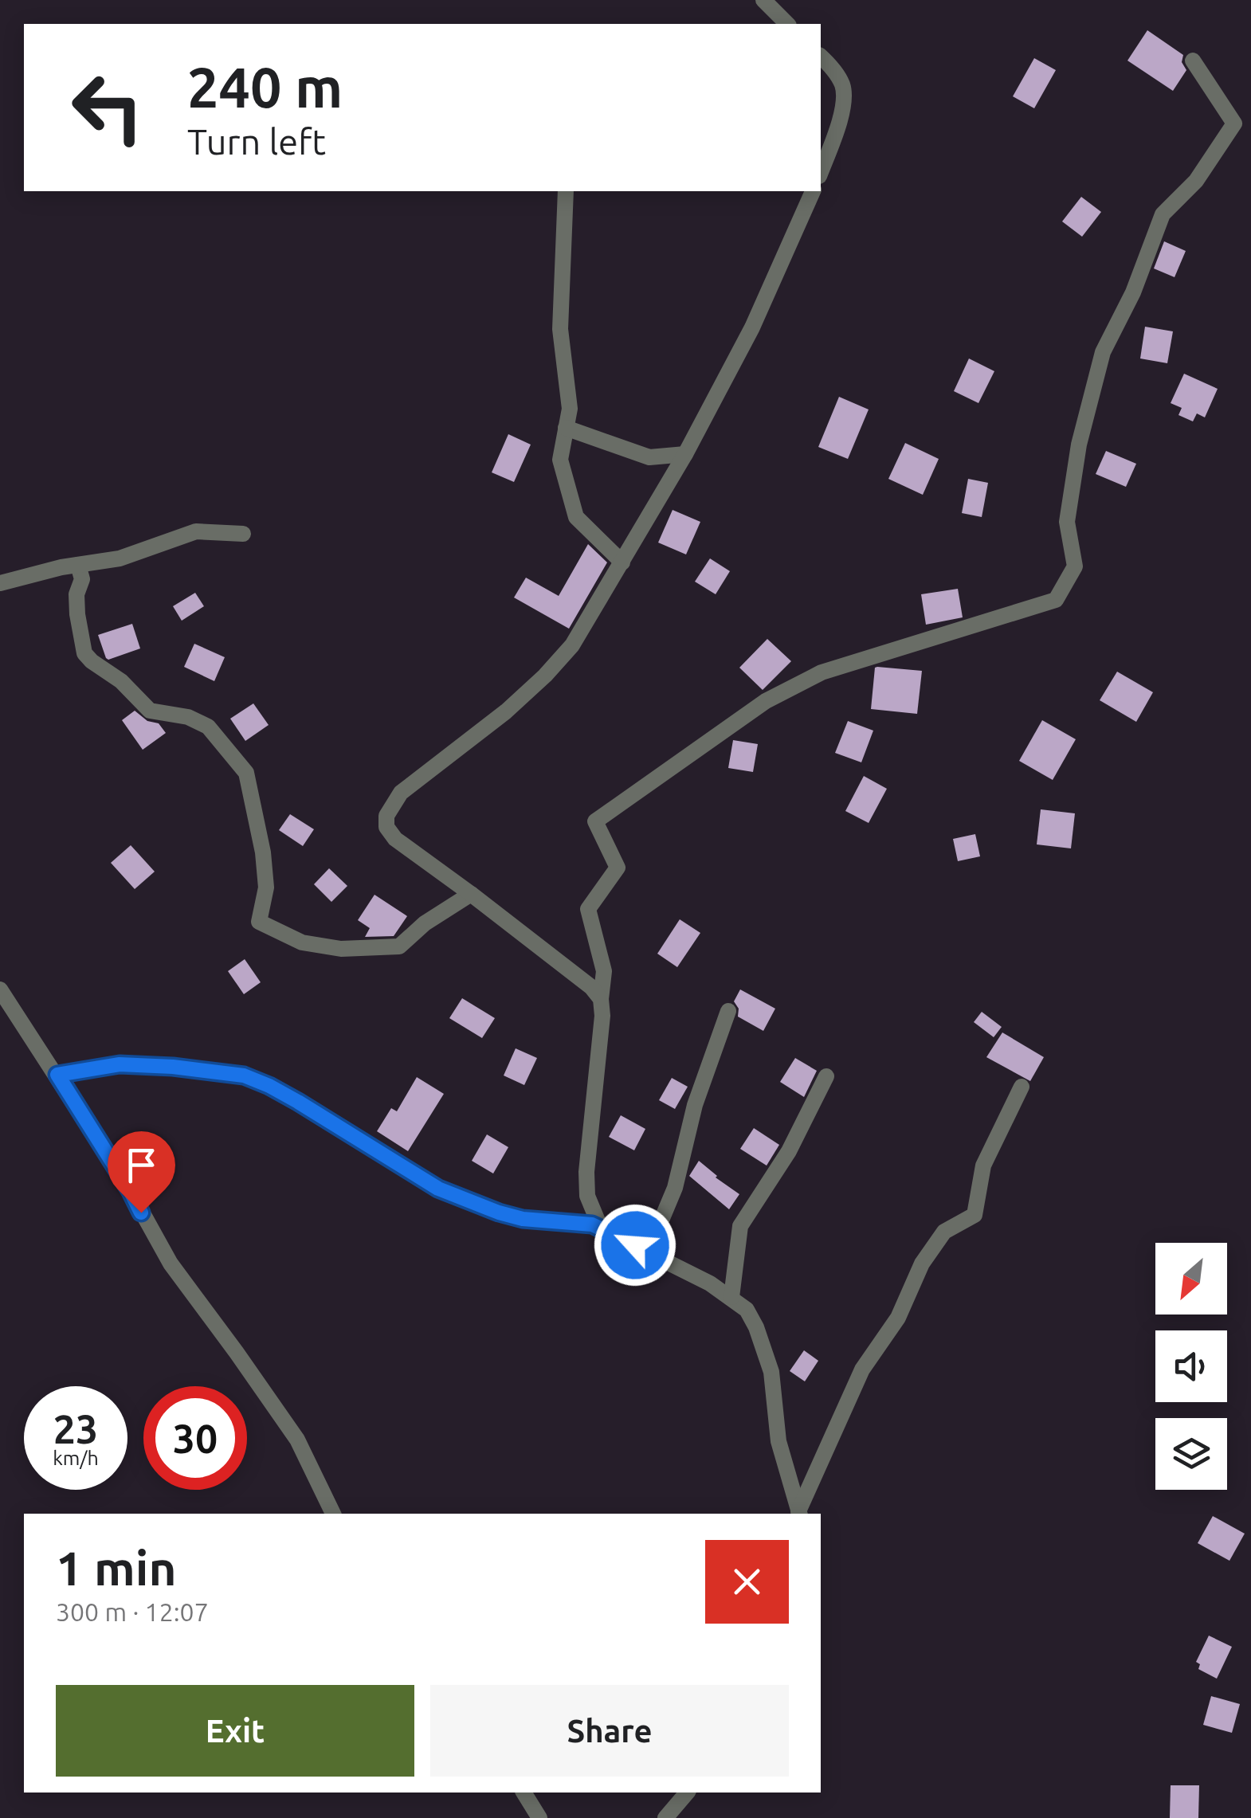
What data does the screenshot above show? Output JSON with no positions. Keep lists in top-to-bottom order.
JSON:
{
  "north": "bottom left",
  "page": {
    "turn": ["240 m", "Turn left"],
    "speed": "23 km/h",
    "limit": "30",
    "heading": ["1 min", "300 m · 12:07"],
    "buttons": ["Exit", "Share"]
  }
}
